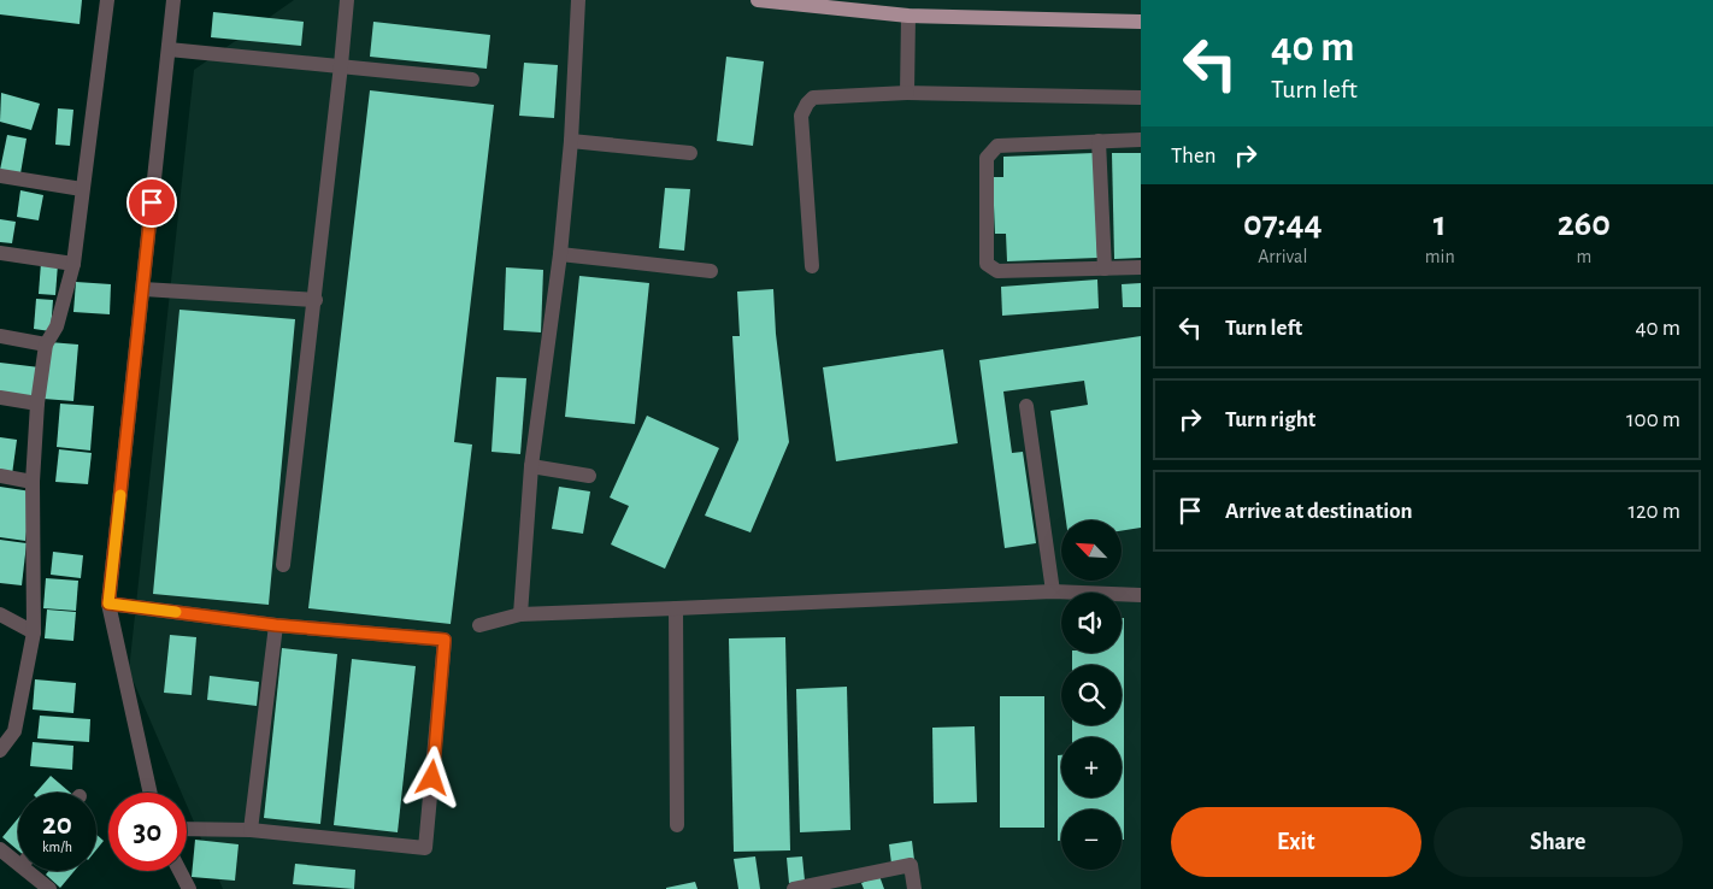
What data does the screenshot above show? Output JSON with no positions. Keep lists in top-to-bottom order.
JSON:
{
  "north": "top left",
  "page": {
    "turn": ["40 m", "Turn left"],
    "then": "Then",
    "eta": [
      "07:44",
      "Arrival",
      "1",
      "min",
      "260",
      "m"
    ],
    "list": [
      {
        "name": "Turn left",
        "value": "40 m"
      },
      {
        "name": "Turn right",
        "value": "100 m"
      },
      {
        "name": "Arrive at destination",
        "value": "120 m"
      }
    ],
    "map_buttons": ["+", "−"],
    "speed": "20 km/h",
    "limit": "30",
    "buttons": ["Exit", "Share"]
  }
}
